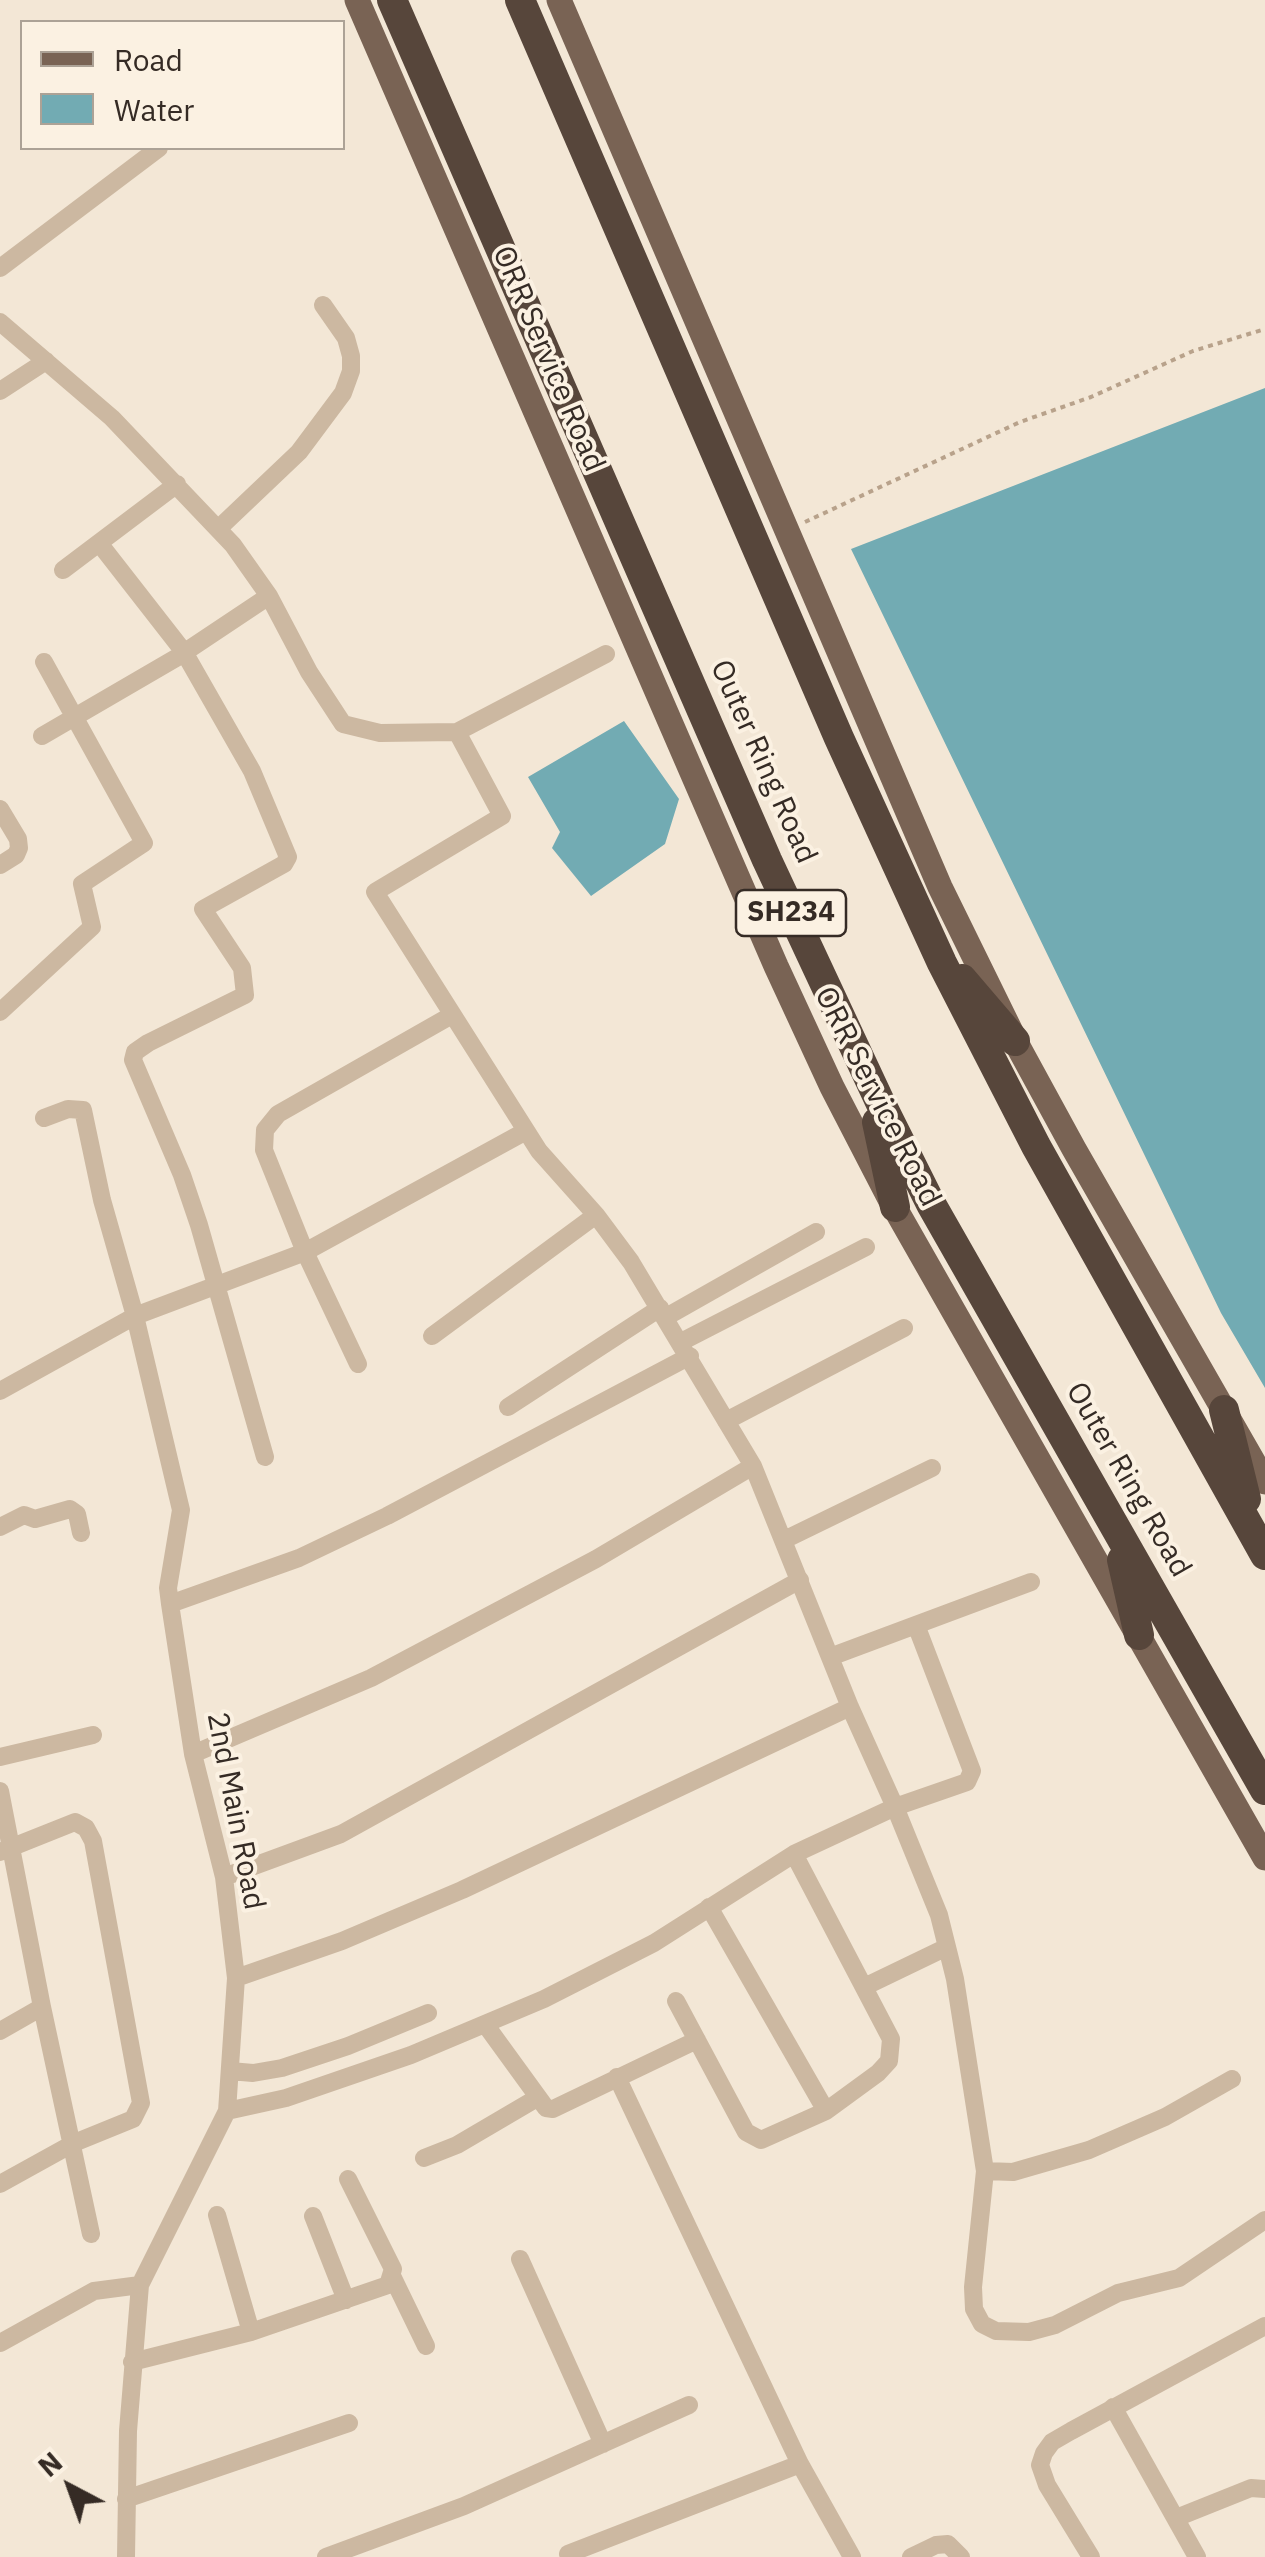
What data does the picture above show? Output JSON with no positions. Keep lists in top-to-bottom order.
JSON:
{
  "streets": {
    "highway": ["Outer Ring Road", "SH234"],
    "main road": ["ORR Service Road"],
    "street": ["2nd Main Road"]
  },
  "legend": ["Road", "Water"],
  "north": "top left"
}
